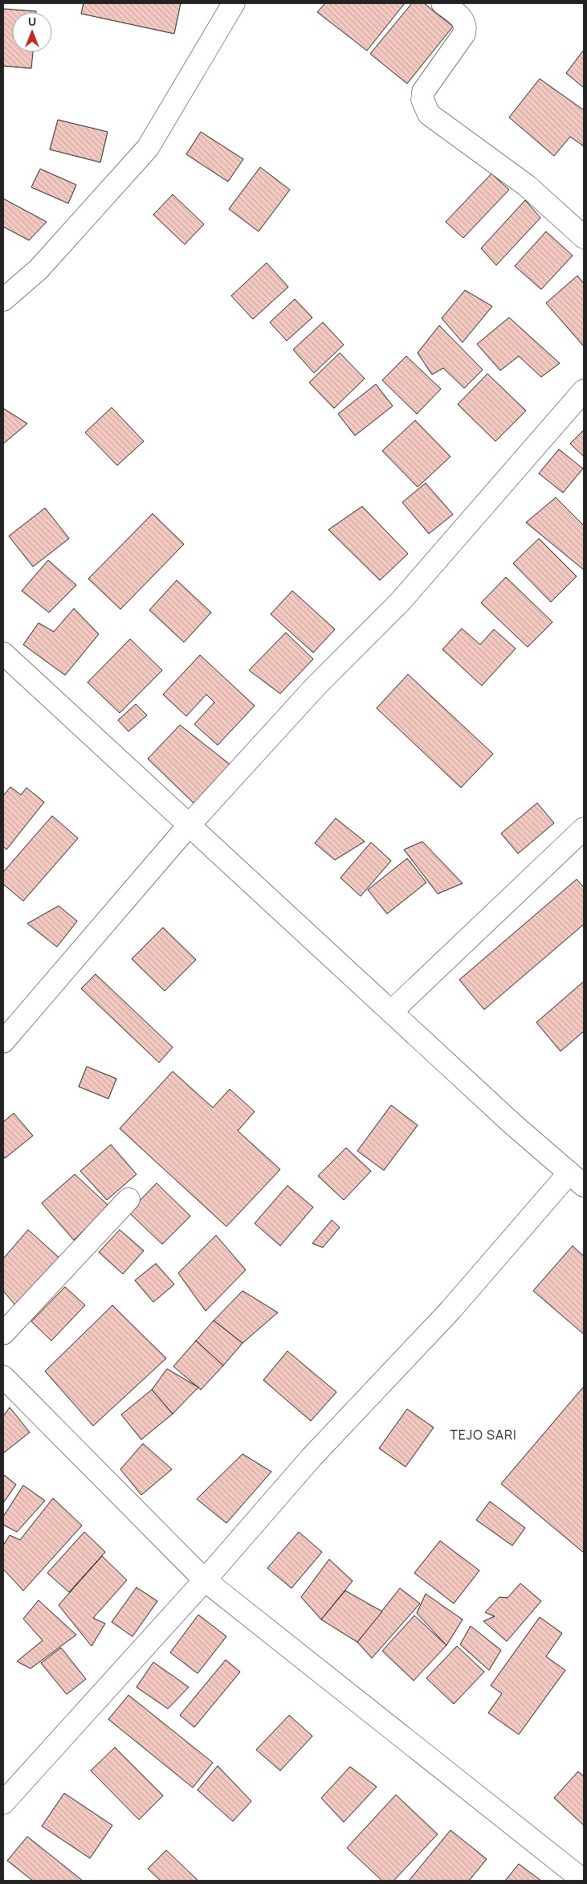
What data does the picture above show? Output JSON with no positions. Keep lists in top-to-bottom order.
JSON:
{
  "districts": ["TEJO SARI"],
  "north": "top"
}
